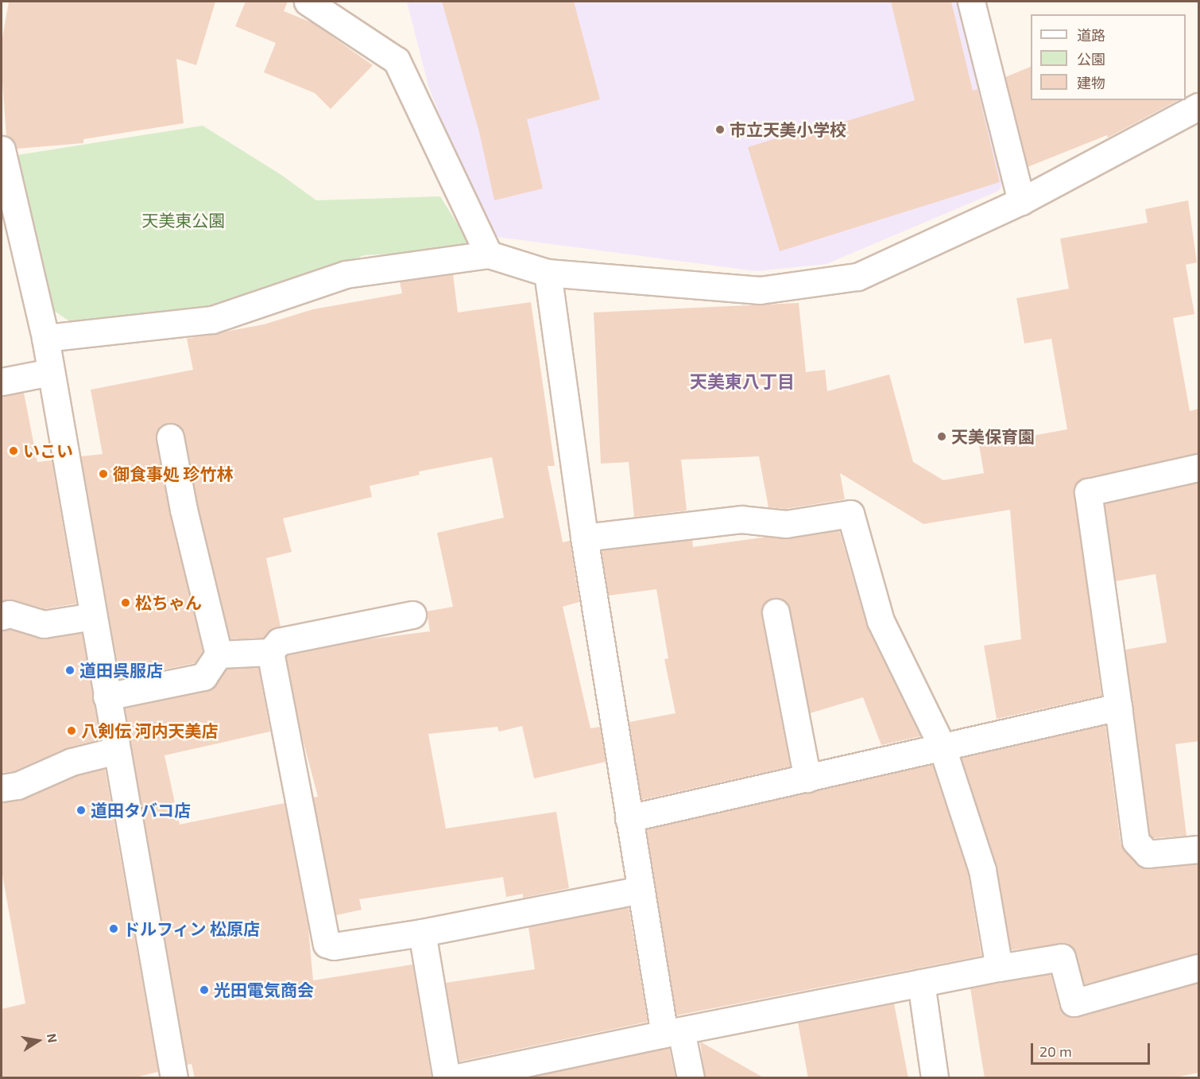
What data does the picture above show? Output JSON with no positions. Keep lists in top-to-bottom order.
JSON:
{
  "districts": ["天美東八丁目"],
  "parks": ["天美東公園"],
  "places": [
    "市立天美小学校",
    "天美保育園",
    "いこい",
    "御食事処 珍竹林",
    "松ちゃん",
    "道田呉服店",
    "八剣伝 河内天美店",
    "道田タバコ店",
    "ドルフィン 松原店",
    "光田電気商会"
  ],
  "legend": ["道路", "公園", "建物"],
  "scale_bar": "20 m",
  "north": "right"
}
